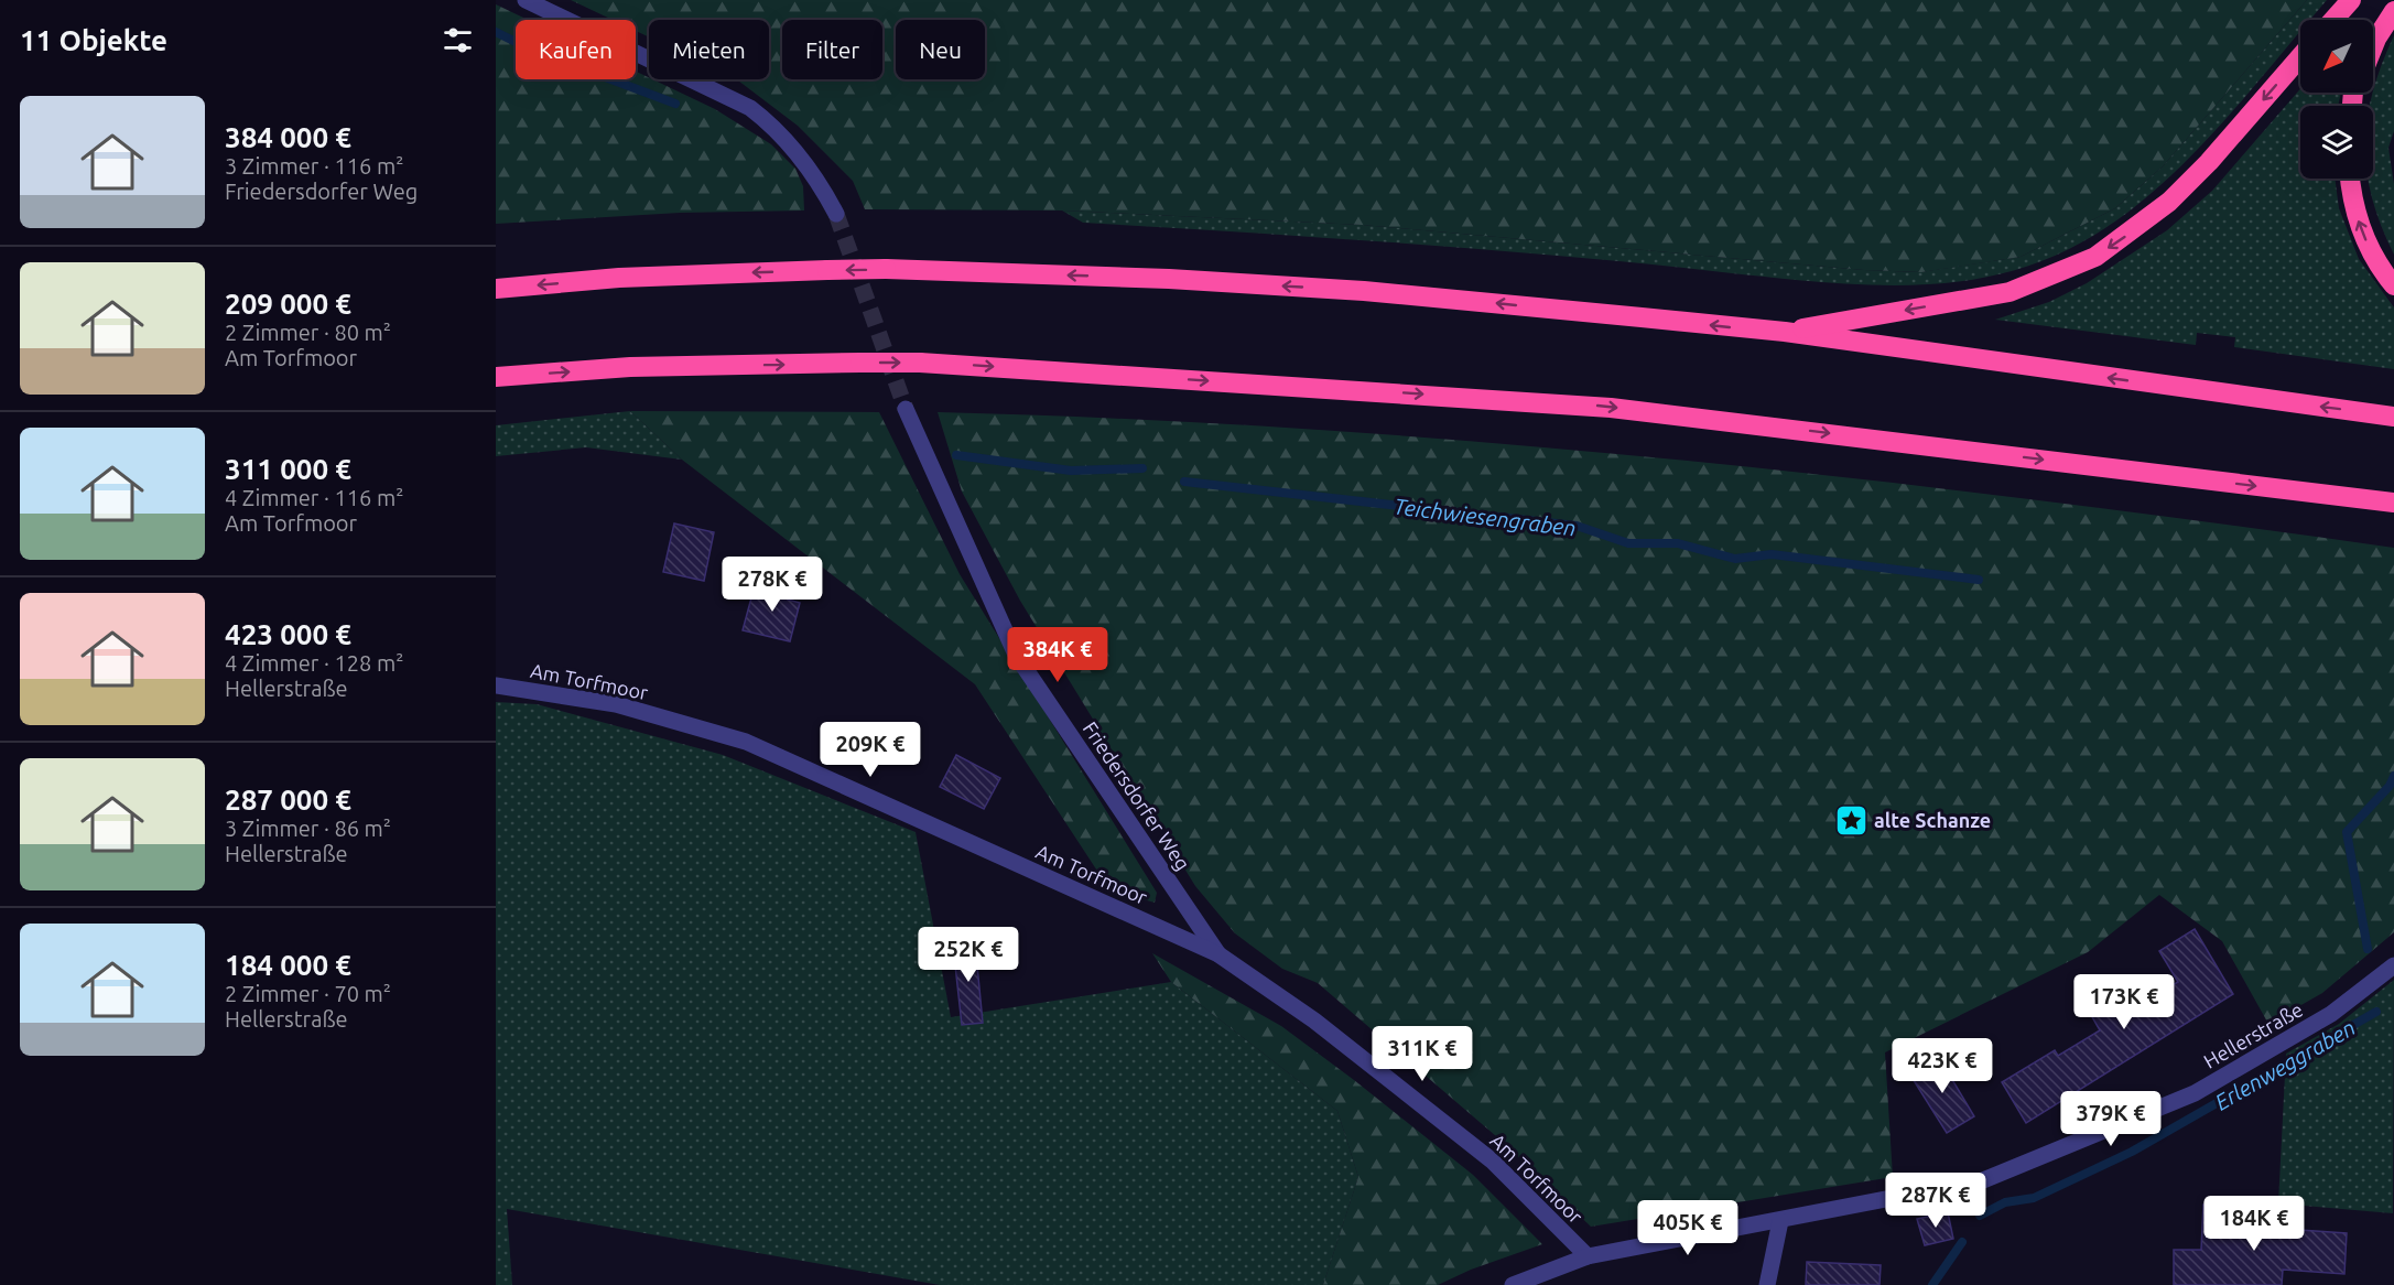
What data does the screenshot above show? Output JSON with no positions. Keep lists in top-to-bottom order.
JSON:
{
  "streets": {
    "street": ["Am Torfmoor", "Friedersdorfer Weg", "Hellerstraße"]
  },
  "crossings": [
    ["Am Torfmoor", "Friedersdorfer Weg"],
    ["Am Torfmoor", "Hellerstraße"]
  ],
  "water": ["Teichwiesengraben", "Erlenweggraben"],
  "places": {
    "place": ["alte Schanze"]
  },
  "north": "bottom left",
  "page": {
    "heading": "11 Objekte",
    "chip": [
      "Kaufen",
      "Mieten",
      "Filter",
      "Neu"
    ],
    "list": [
      {
        "name": "384 000 €",
        "note": "3 Zimmer · 116 m² · Friedersdorfer Weg"
      },
      {
        "name": "209 000 €",
        "note": "2 Zimmer · 80 m² · Am Torfmoor"
      },
      {
        "name": "311 000 €",
        "note": "4 Zimmer · 116 m² · Am Torfmoor"
      },
      {
        "name": "423 000 €",
        "note": "4 Zimmer · 128 m² · Hellerstraße"
      },
      {
        "name": "287 000 €",
        "note": "3 Zimmer · 86 m² · Hellerstraße"
      },
      {
        "name": "184 000 €",
        "note": "2 Zimmer · 70 m² · Hellerstraße"
      }
    ],
    "price": [
      "278K €",
      "384K €",
      "209K €",
      "252K €",
      "173K €",
      "311K €",
      "423K €",
      "379K €",
      "287K €",
      "184K €",
      "405K €"
    ]
  }
}
